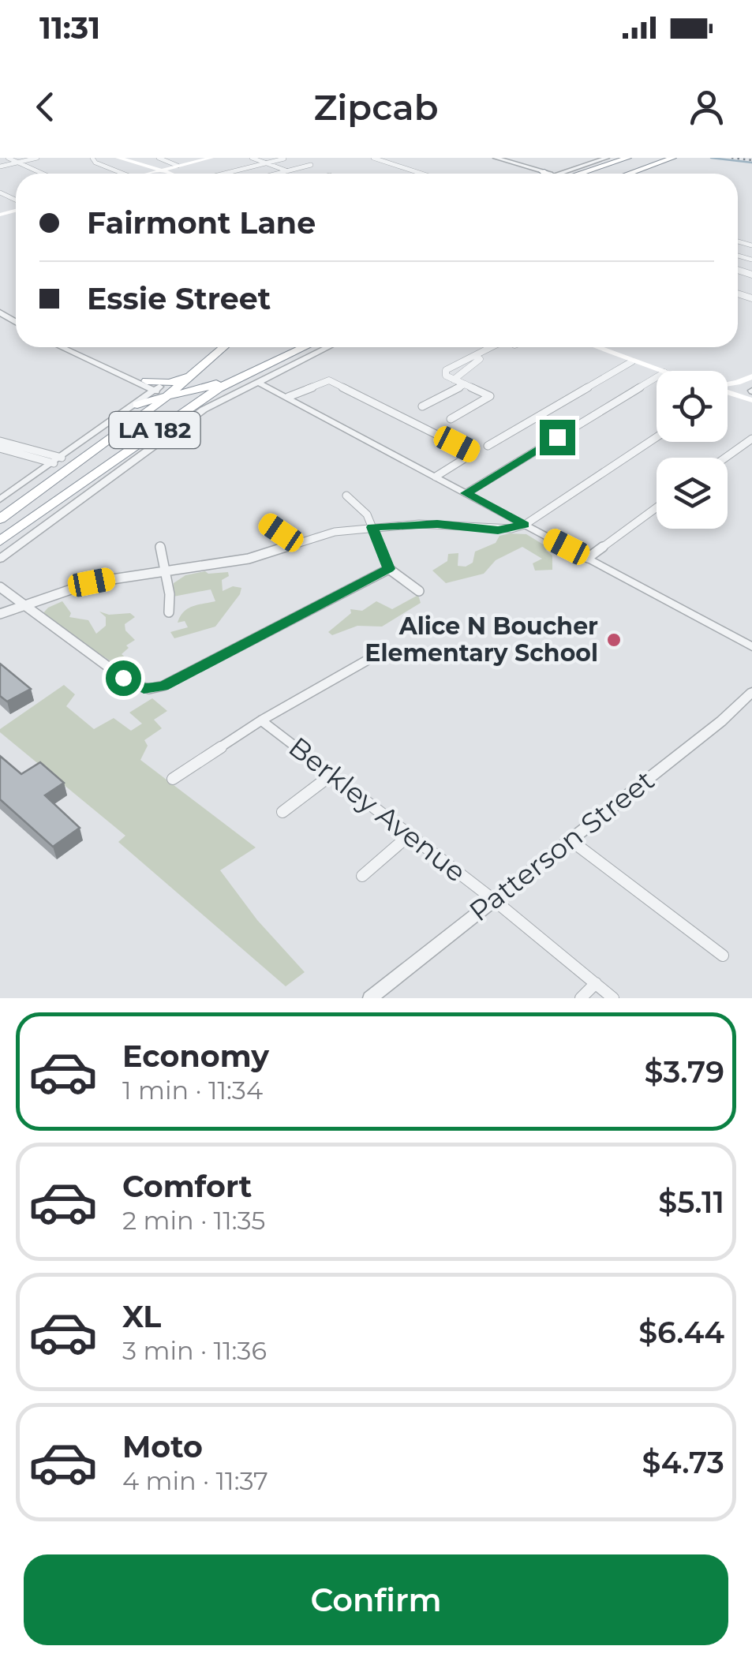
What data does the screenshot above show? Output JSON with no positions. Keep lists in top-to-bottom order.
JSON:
{
  "streets": {
    "highway": ["LA 182"],
    "street": ["Berkley Avenue", "Patterson Street"]
  },
  "crossings": [
    ["Berkley Avenue", "Patterson Street"]
  ],
  "places": ["Alice N Boucher Elementary School"],
  "page": {
    "status": "11:31",
    "header": "Zipcab",
    "banner": ["Fairmont Lane", "Essie Street"],
    "list": [
      {
        "name": "Economy",
        "note": "1 min · 11:34",
        "value": "$3.79"
      },
      {
        "name": "Comfort",
        "note": "2 min · 11:35",
        "value": "$5.11"
      },
      {
        "name": "XL",
        "note": "3 min · 11:36",
        "value": "$6.44"
      },
      {
        "name": "Moto",
        "note": "4 min · 11:37",
        "value": "$4.73"
      }
    ],
    "buttons": "Confirm"
  }
}
